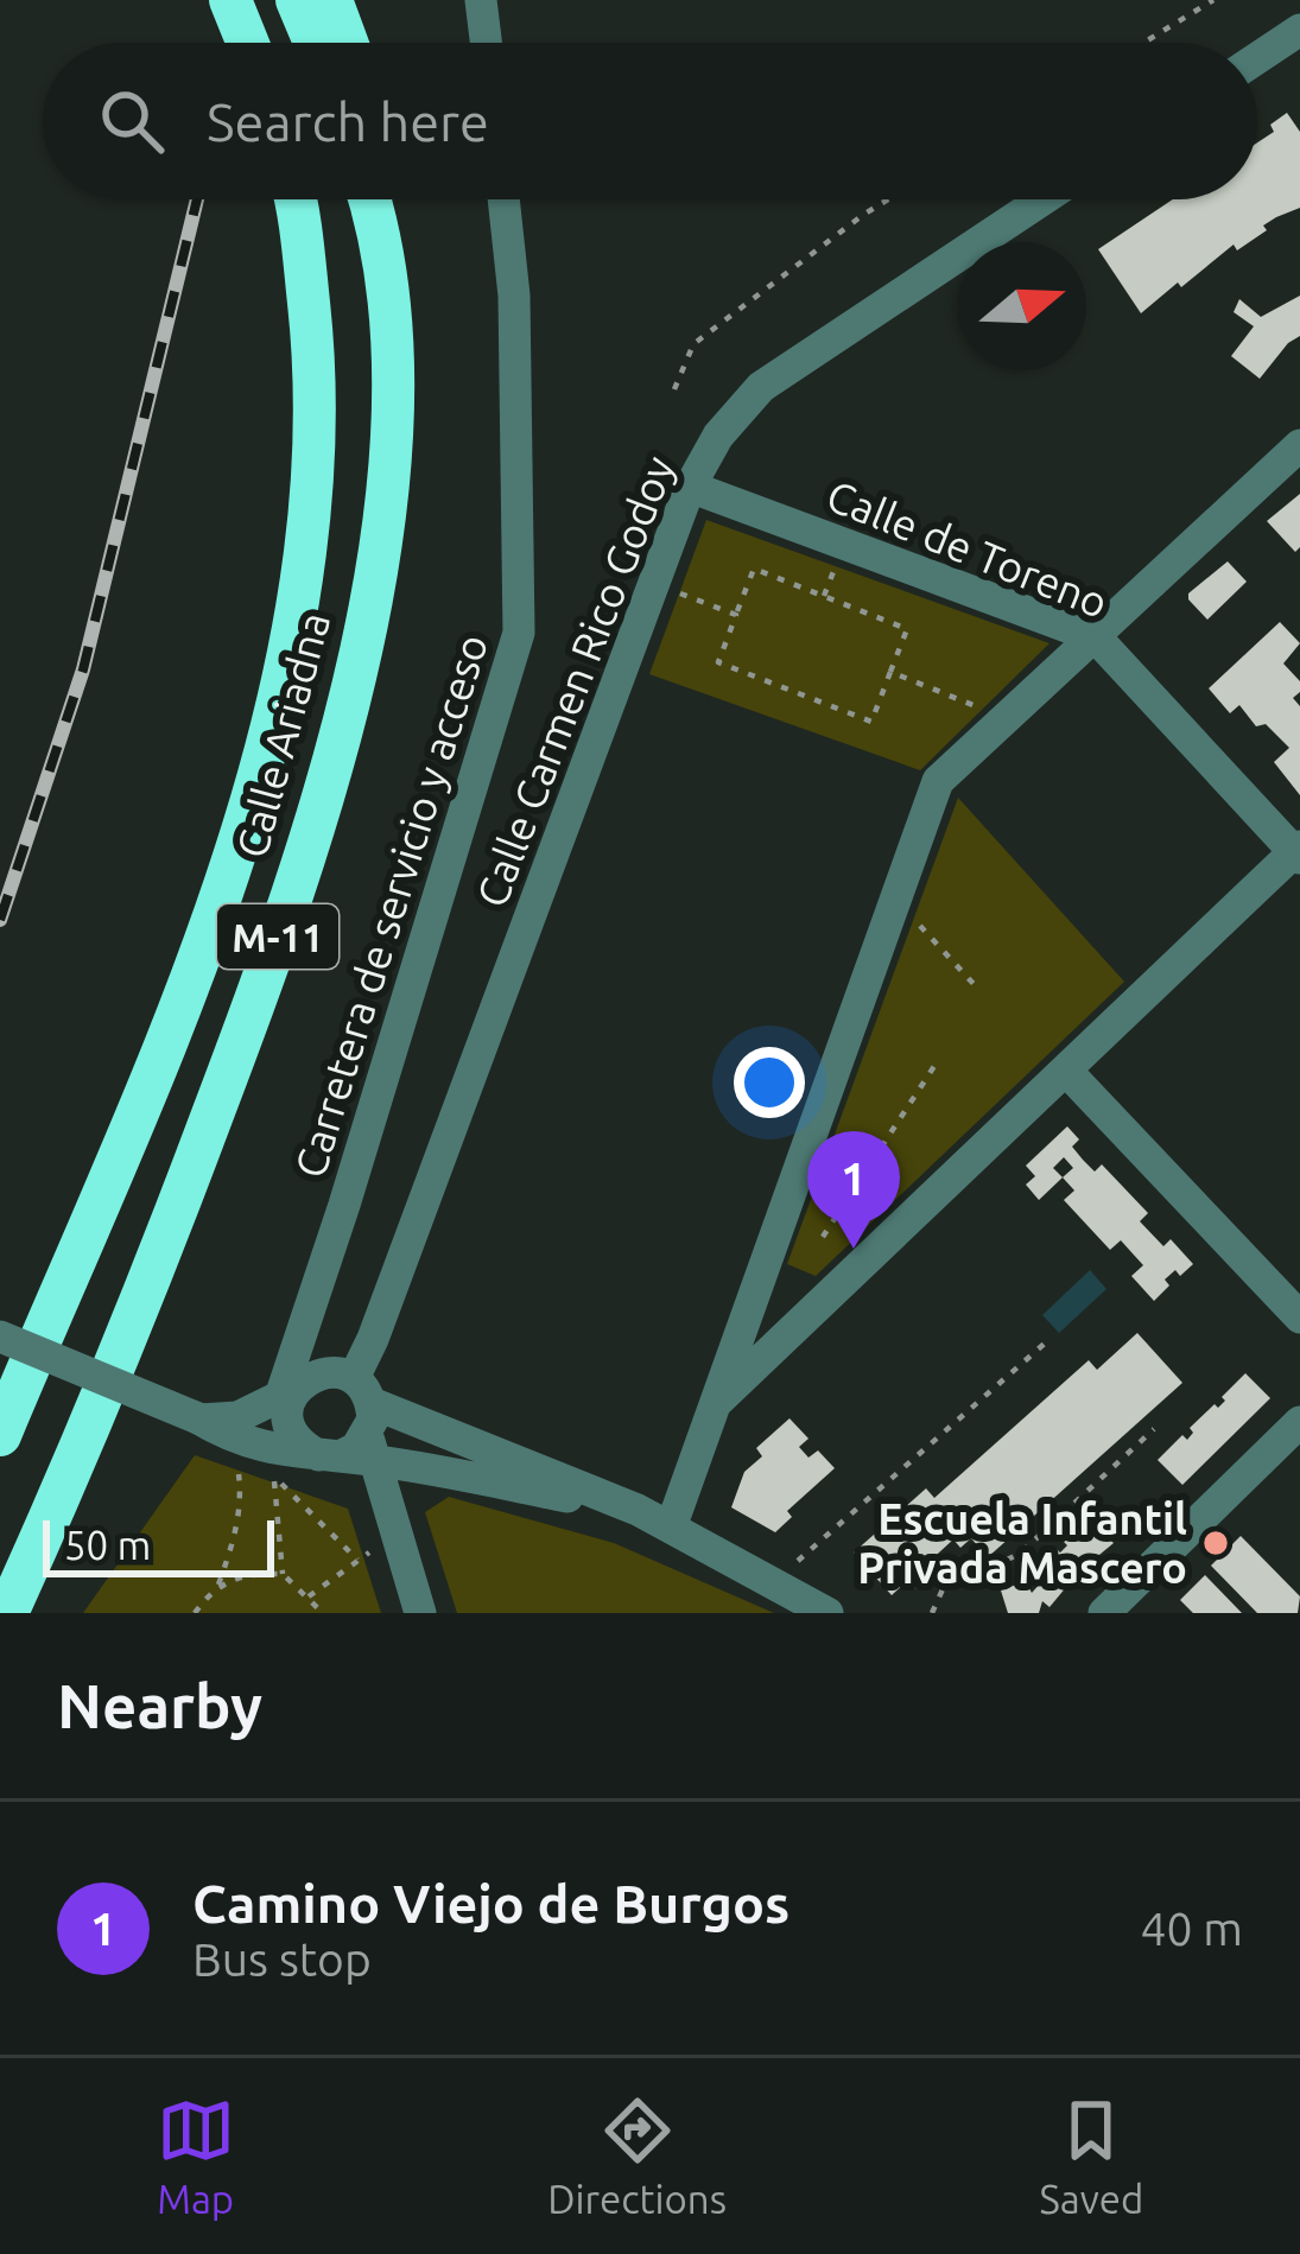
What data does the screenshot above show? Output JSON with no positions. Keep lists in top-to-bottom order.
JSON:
{
  "streets": {
    "highway": ["Calle Ariadna", "M-11"],
    "street": ["Calle de Toreno", "Calle Carmen Rico Godoy", "Carretera de servicio y acceso"]
  },
  "crossings": [
    ["Calle de Toreno", "Calle Carmen Rico Godoy"]
  ],
  "places": ["Escuela Infantil Privada Mascero"],
  "scale_bar": "50 m",
  "north": "right",
  "page": {
    "search": "Search here",
    "pins": "1",
    "scale": "50 m",
    "heading": "Nearby",
    "list": [
      {
        "mark": "1",
        "name": "Camino Viejo de Burgos",
        "note": "Bus stop",
        "value": "40 m"
      }
    ],
    "nav": ["Map", "Directions", "Saved"]
  }
}
